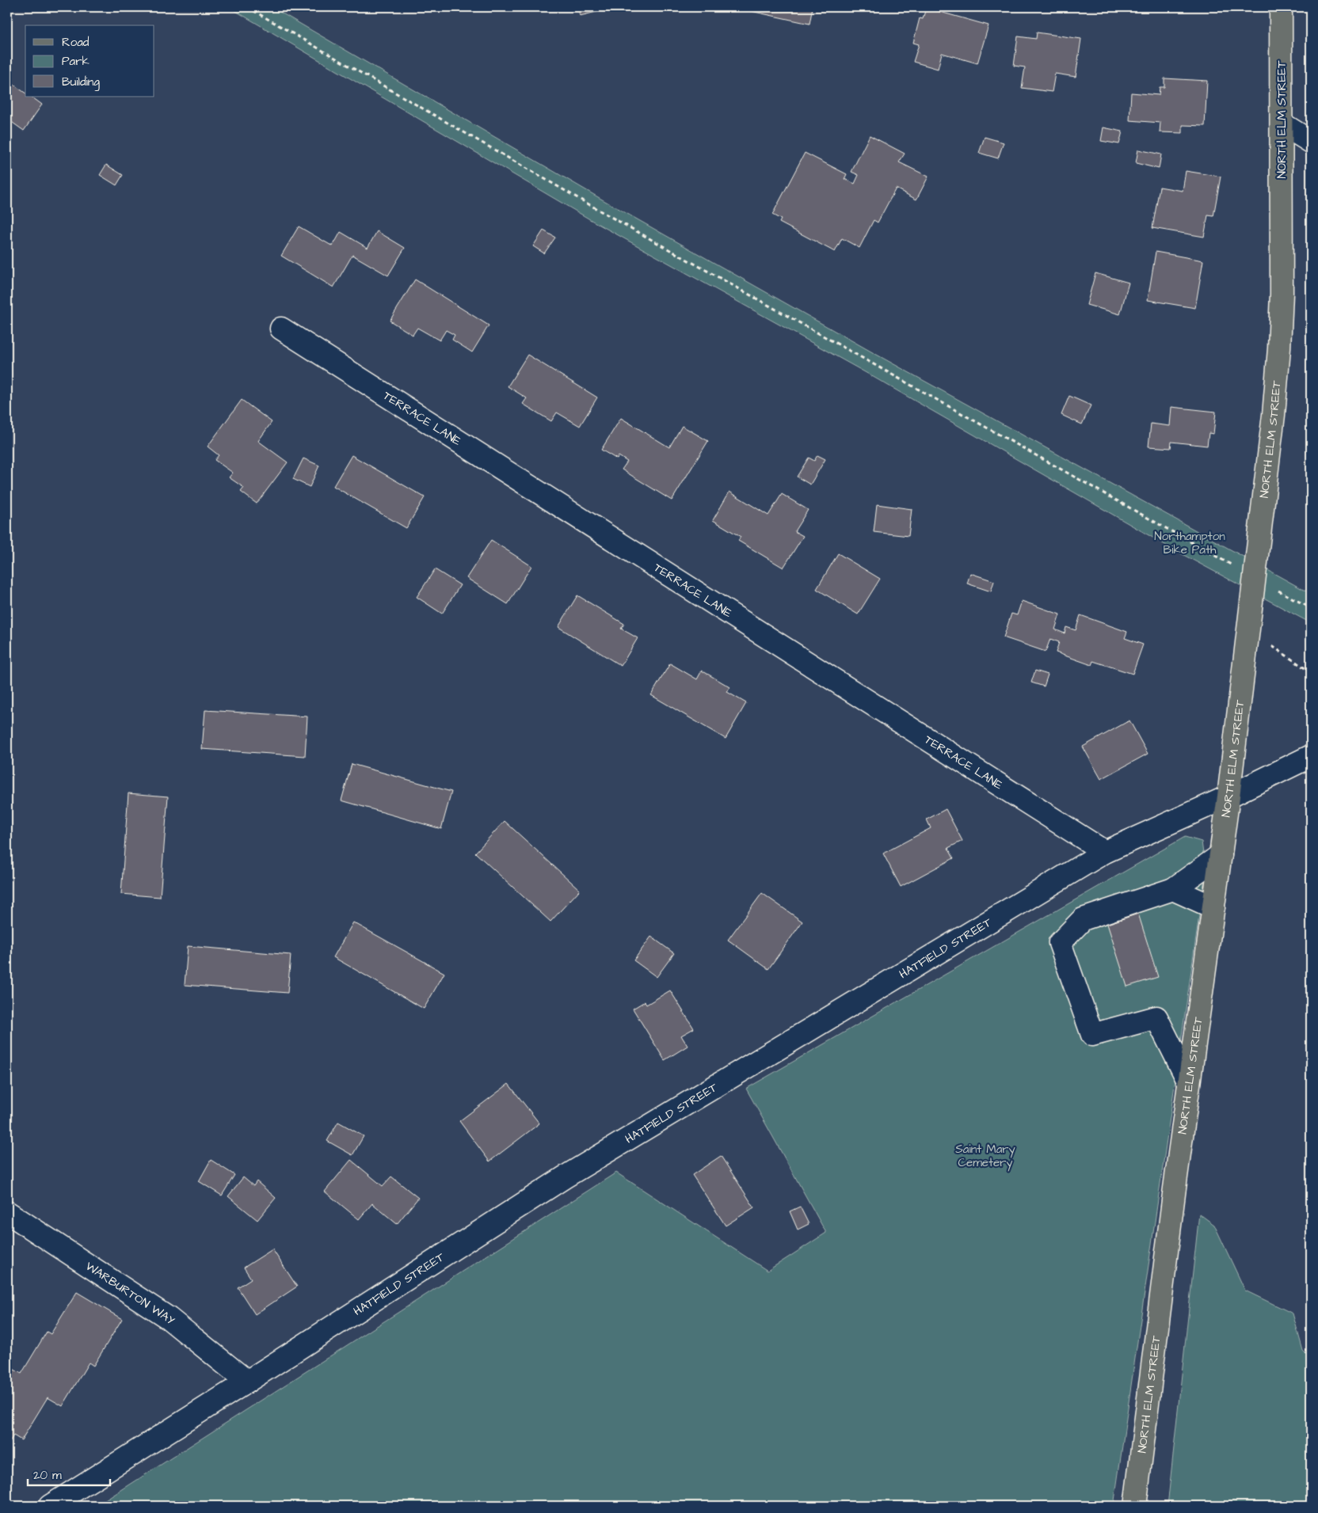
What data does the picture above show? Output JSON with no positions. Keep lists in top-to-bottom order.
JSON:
{
  "streets": {
    "main road": ["NORTH ELM STREET"],
    "street": ["TERRACE LANE", "HATFIELD STREET", "WARBURTON WAY"]
  },
  "crossings": [
    ["NORTH ELM STREET", "HATFIELD STREET"],
    ["TERRACE LANE", "HATFIELD STREET"],
    ["HATFIELD STREET", "WARBURTON WAY"]
  ],
  "parks": ["Northampton Bike Path", "Saint Mary Cemetery"],
  "legend": ["Road", "Park", "Building"],
  "scale_bar": "20 m"
}
